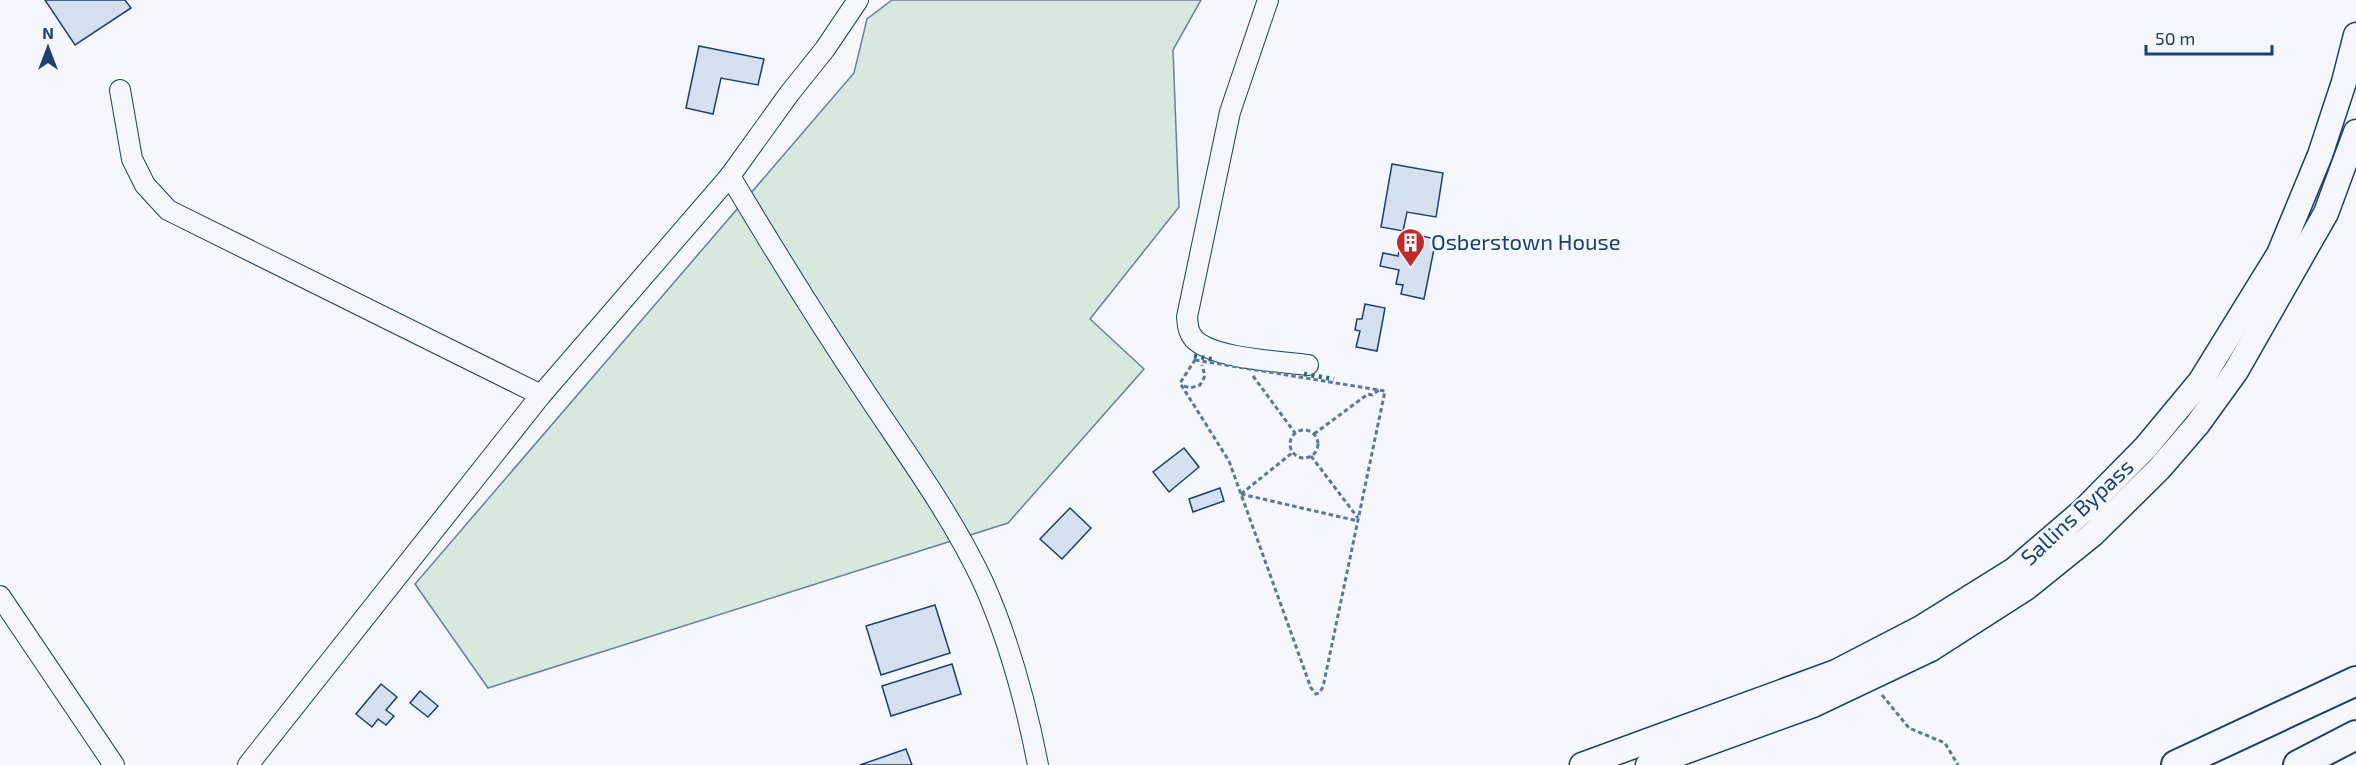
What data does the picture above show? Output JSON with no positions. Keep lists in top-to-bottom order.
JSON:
{
  "streets": {
    "main road": ["Sallins Bypass"]
  },
  "places": {
    "building": ["Osberstown House"]
  },
  "scale_bar": "50 m",
  "north": "top"
}
